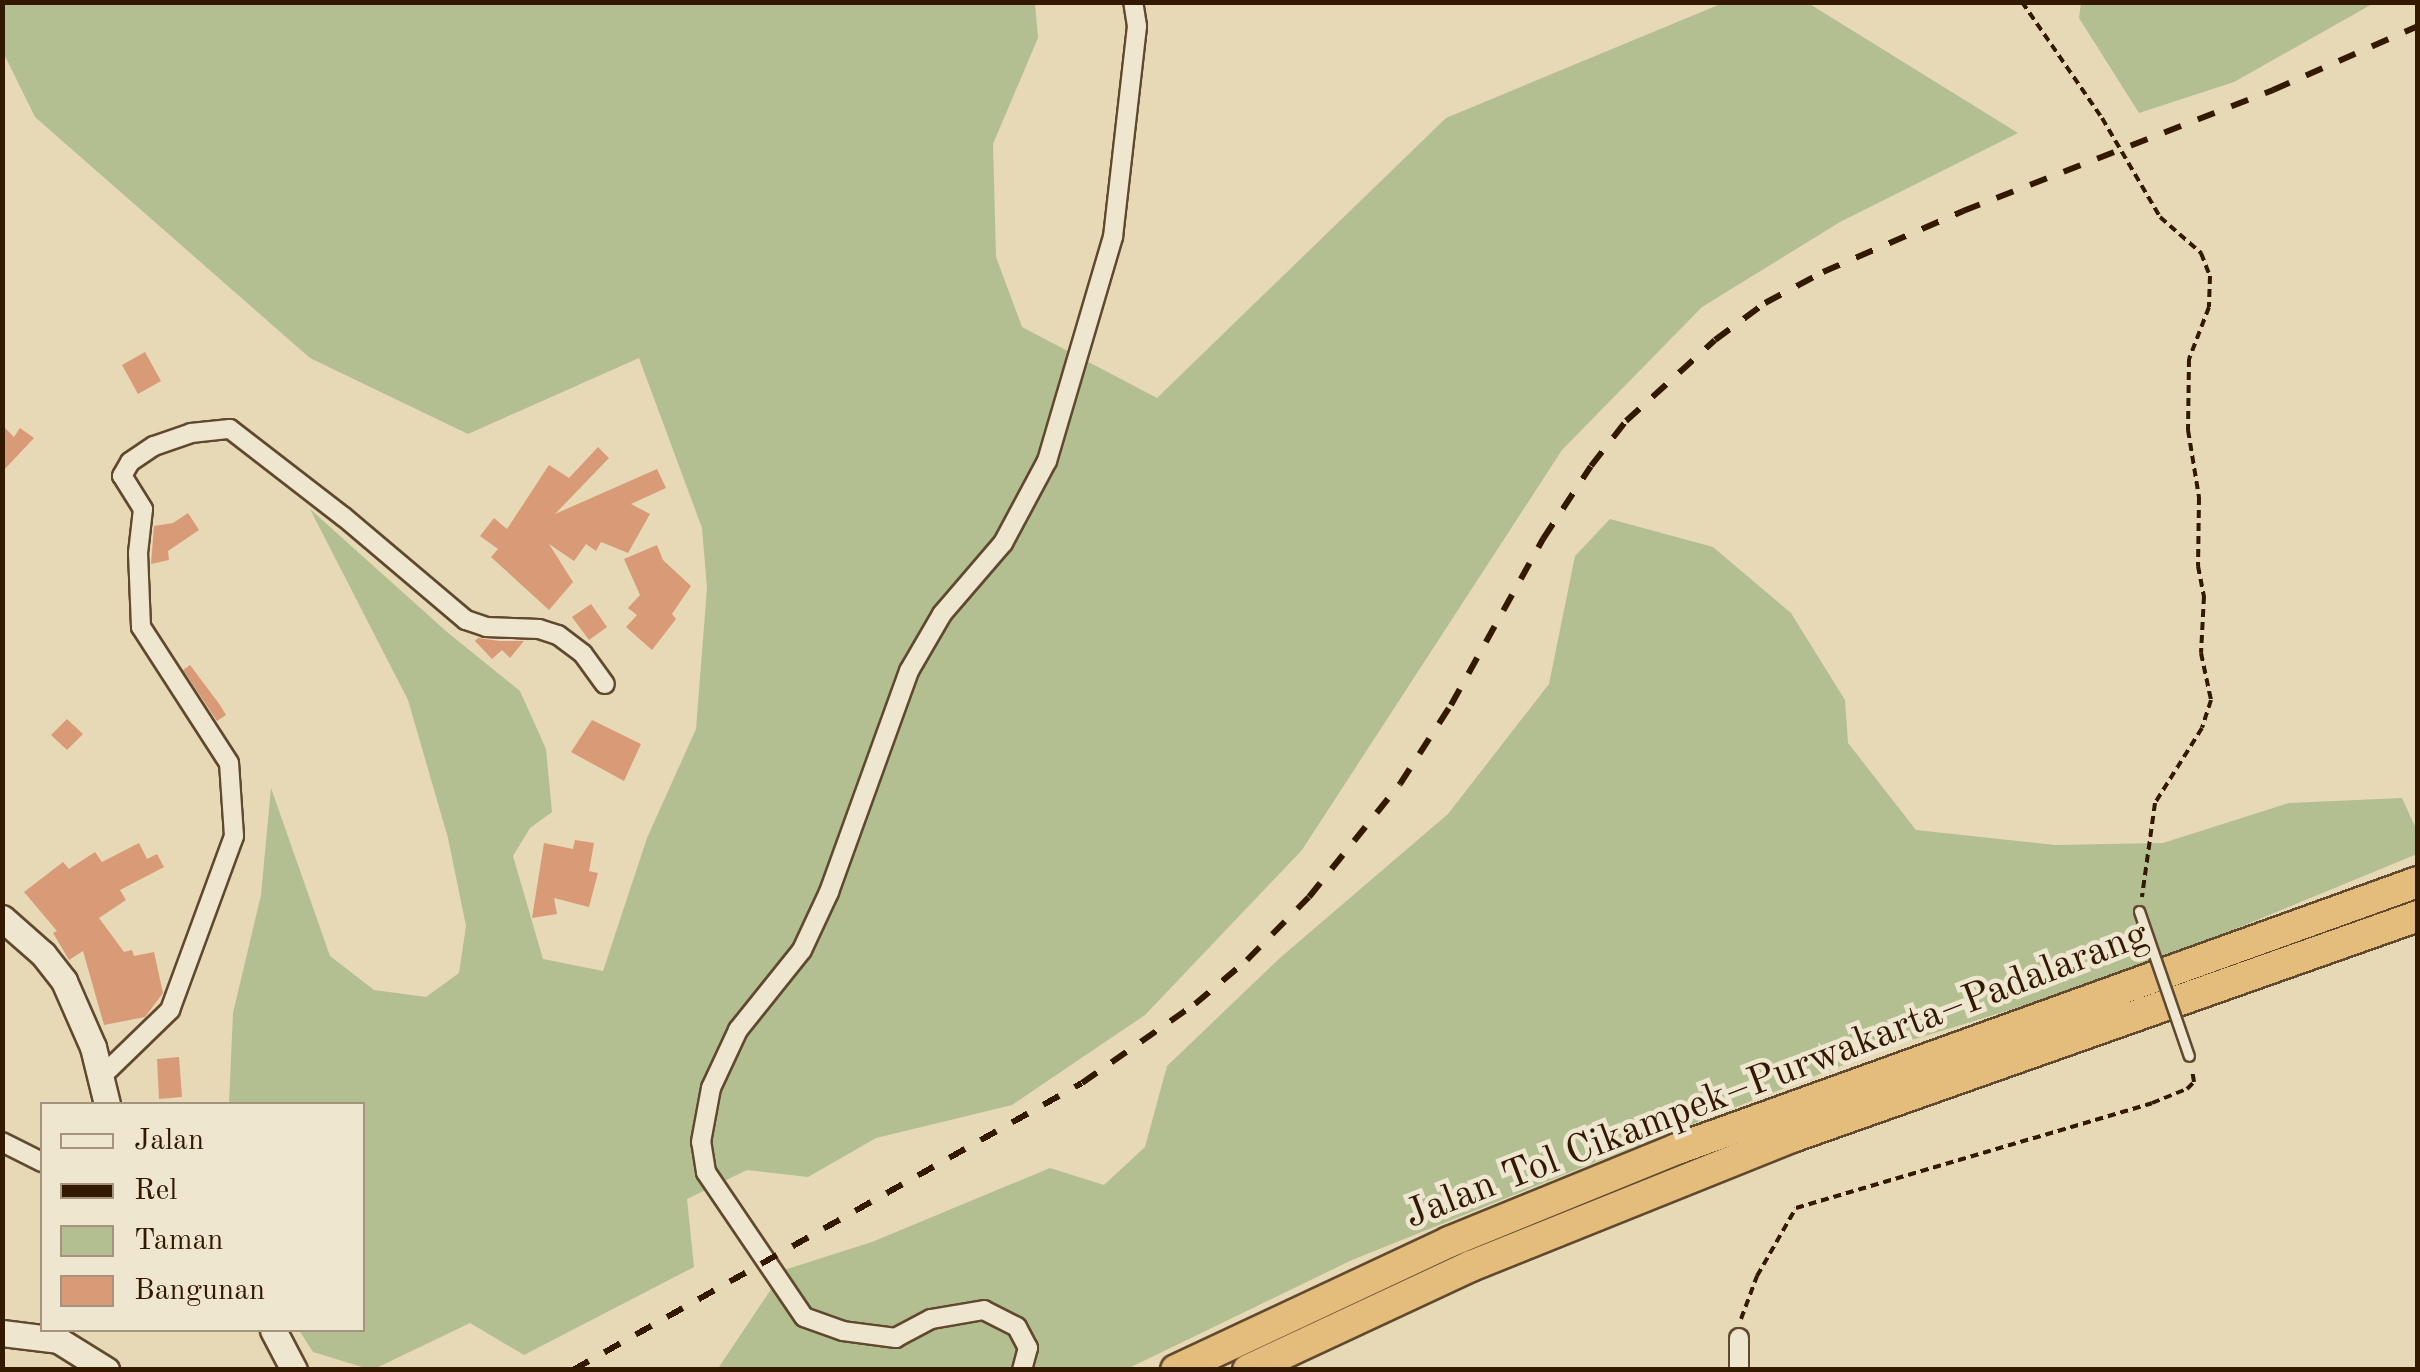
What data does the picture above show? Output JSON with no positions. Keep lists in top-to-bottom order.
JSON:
{
  "streets": {
    "highway": ["Jalan Tol Cikampek–Purwakarta–Padalarang"]
  },
  "legend": [
    "Jalan",
    "Rel",
    "Taman",
    "Bangunan"
  ]
}
